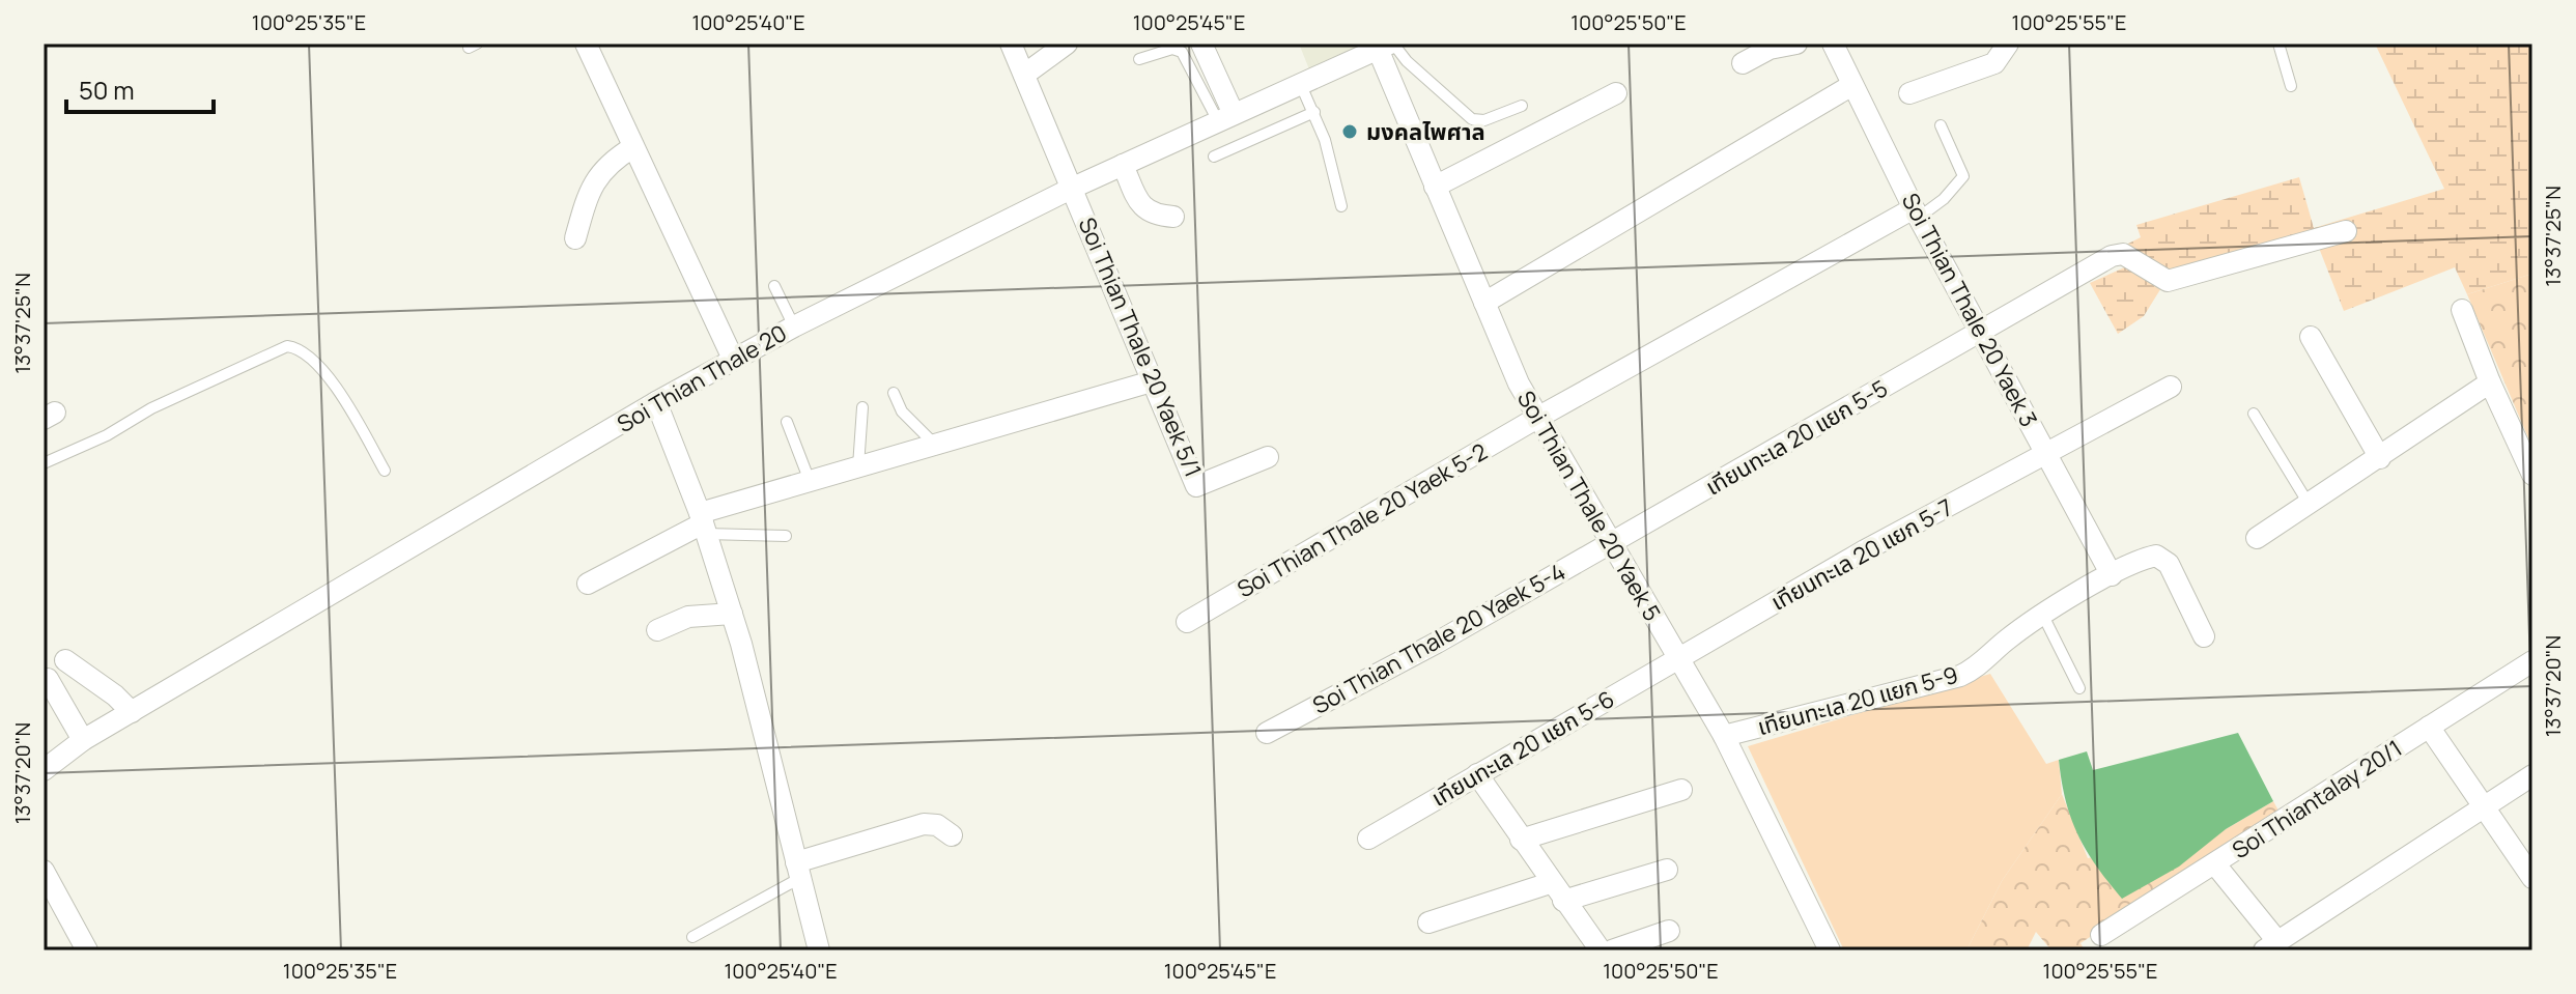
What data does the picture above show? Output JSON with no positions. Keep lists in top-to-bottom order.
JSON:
{
  "streets": {
    "street": [
      "Soi Thian Thale 20 Yaek 3",
      "Soi Thian Thale 20 Yaek 5/1",
      "Soi Thian Thale 20",
      "เทียนทะเล 20 แยก 5-5",
      "Soi Thian Thale 20 Yaek 5",
      "Soi Thian Thale 20 Yaek 5-2",
      "เทียนทะเล 20 แยก 5-7",
      "Soi Thian Thale 20 Yaek 5-4",
      "เทียนทะเล 20 แยก 5-9",
      "เทียนทะเล 20 แยก 5-6",
      "Soi Thiantalay 20/1"
    ]
  },
  "crossings": [
    ["Soi Thian Thale 20 Yaek 3", "เทียนทะเล 20 แยก 5-5"],
    ["Soi Thian Thale 20 Yaek 3", "Soi Thian Thale 20 Yaek 5-2"],
    ["Soi Thian Thale 20 Yaek 3", "เทียนทะเล 20 แยก 5-7"],
    ["Soi Thian Thale 20 Yaek 3", "เทียนทะเล 20 แยก 5-9"],
    ["Soi Thian Thale 20 Yaek 5/1", "Soi Thian Thale 20"],
    ["Soi Thian Thale 20", "Soi Thian Thale 20 Yaek 5"],
    ["เทียนทะเล 20 แยก 5-5", "Soi Thian Thale 20 Yaek 5"],
    ["เทียนทะเล 20 แยก 5-5", "Soi Thian Thale 20 Yaek 5-4"],
    ["Soi Thian Thale 20 Yaek 5", "Soi Thian Thale 20 Yaek 5-2"],
    ["Soi Thian Thale 20 Yaek 5", "เทียนทะเล 20 แยก 5-7"],
    ["Soi Thian Thale 20 Yaek 5", "Soi Thian Thale 20 Yaek 5-4"],
    ["Soi Thian Thale 20 Yaek 5", "เทียนทะเล 20 แยก 5-9"],
    ["Soi Thian Thale 20 Yaek 5", "เทียนทะเล 20 แยก 5-6"],
    ["เทียนทะเล 20 แยก 5-7", "เทียนทะเล 20 แยก 5-6"]
  ],
  "places": ["มงคลไพศาล"],
  "scale_bar": "50 m",
  "coordinates": [
    "100°25'35\"E",
    "100°25'40\"E",
    "100°25'45\"E",
    "100°25'50\"E",
    "100°25'55\"E",
    "13°37'25\"N",
    "13°37'20\"N"
  ]
}
